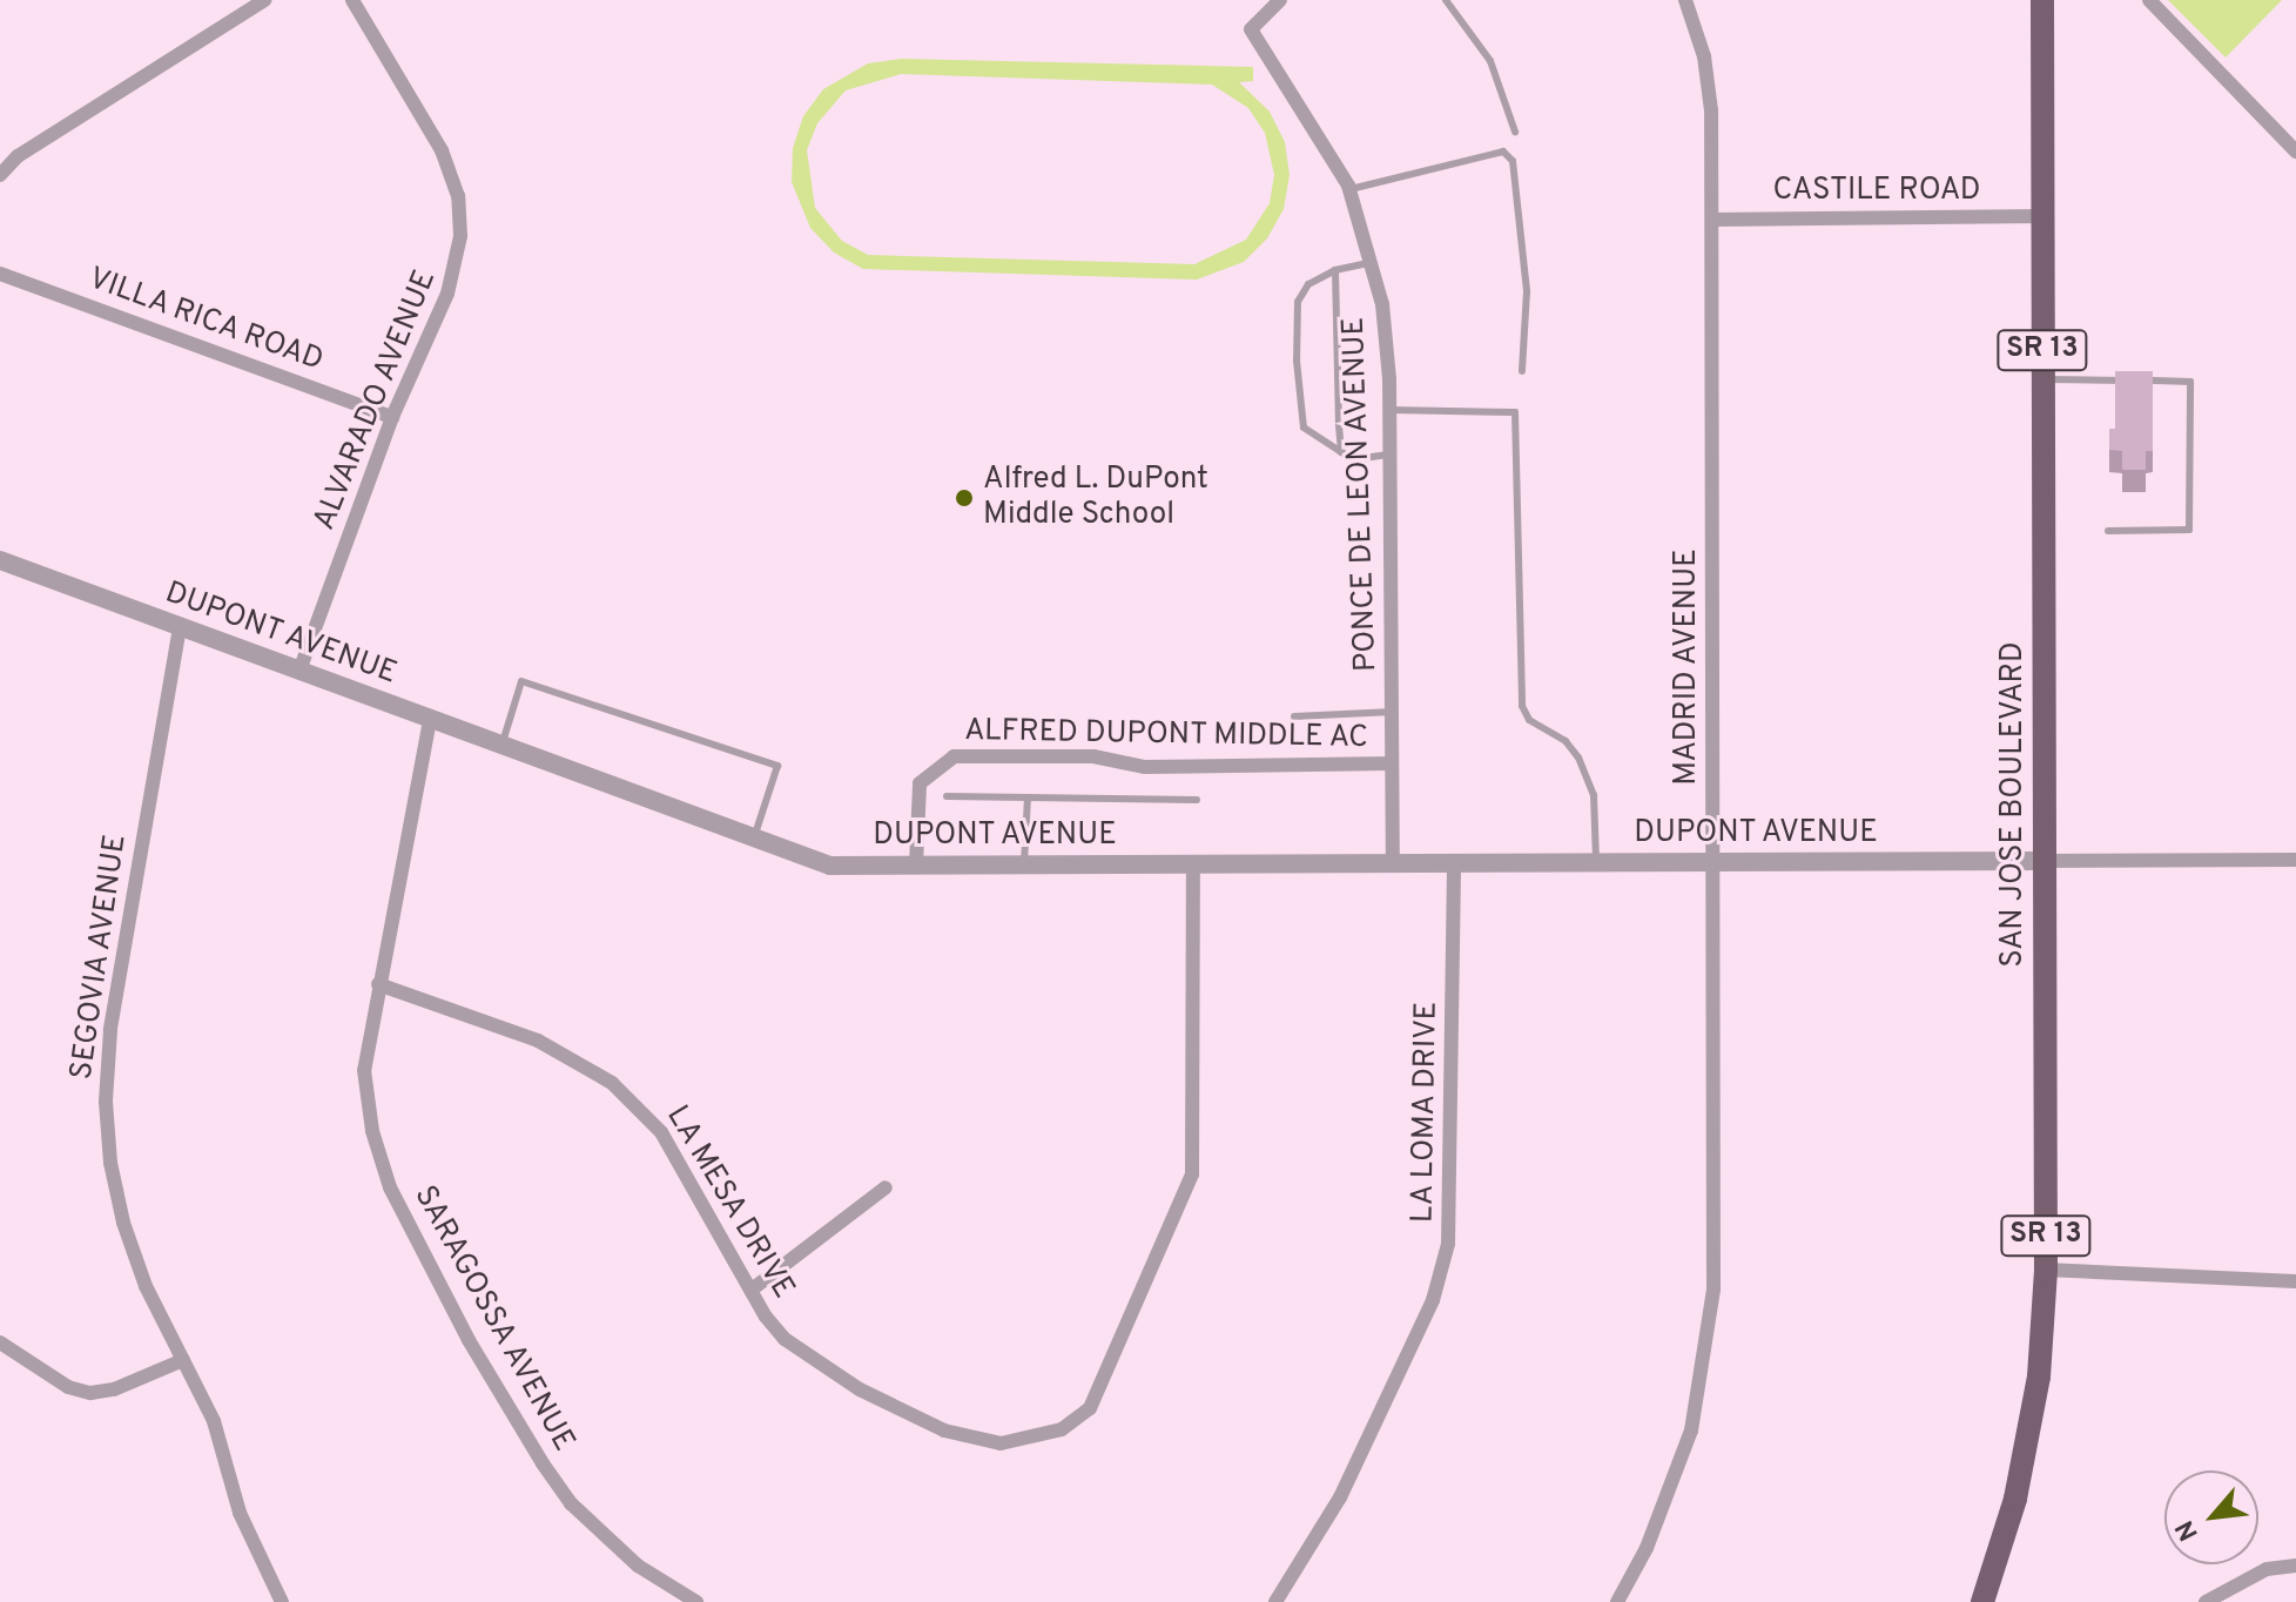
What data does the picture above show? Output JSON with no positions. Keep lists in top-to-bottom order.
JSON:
{
  "streets": {
    "main road": ["SR 13", "SAN JOSE BOULEVARD"],
    "street": [
      "CASTILE ROAD",
      "VILLA RICA ROAD",
      "ALVARADO AVENUE",
      "PONCE DE LEON AVENUE",
      "DUPONT AVENUE",
      "MADRID AVENUE",
      "ALFRED DUPONT MIDDLE AC",
      "SEGOVIA AVENUE",
      "LA LOMA DRIVE",
      "LA MESA DRIVE",
      "SARAGOSSA AVENUE"
    ]
  },
  "crossings": [
    ["CASTILE ROAD", "MADRID AVENUE"],
    ["CASTILE ROAD", "SAN JOSE BOULEVARD"],
    ["VILLA RICA ROAD", "ALVARADO AVENUE"],
    ["ALVARADO AVENUE", "DUPONT AVENUE"],
    ["PONCE DE LEON AVENUE", "DUPONT AVENUE"],
    ["PONCE DE LEON AVENUE", "ALFRED DUPONT MIDDLE AC"],
    ["DUPONT AVENUE", "MADRID AVENUE"],
    ["DUPONT AVENUE", "ALFRED DUPONT MIDDLE AC"],
    ["DUPONT AVENUE", "SAN JOSE BOULEVARD"],
    ["DUPONT AVENUE", "SEGOVIA AVENUE"],
    ["DUPONT AVENUE", "LA LOMA DRIVE"],
    ["DUPONT AVENUE", "LA MESA DRIVE"],
    ["DUPONT AVENUE", "SARAGOSSA AVENUE"],
    ["LA MESA DRIVE", "SARAGOSSA AVENUE"]
  ],
  "places": ["Alfred L. DuPont Middle School"],
  "north": "bottom left"
}
